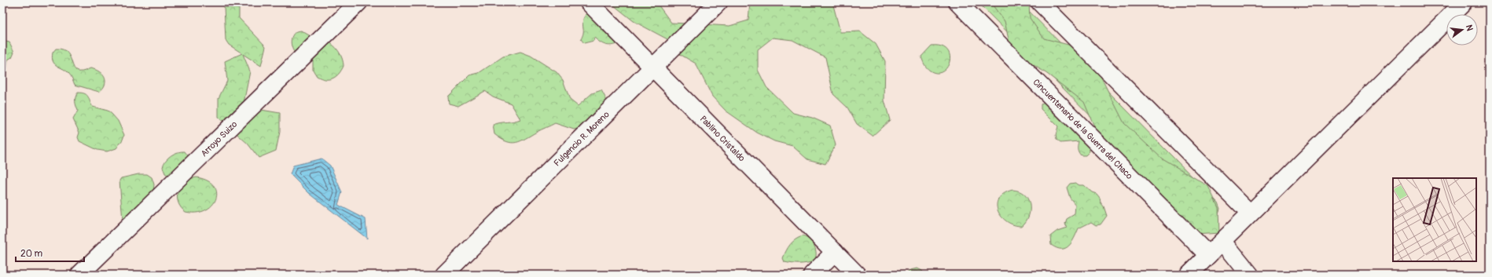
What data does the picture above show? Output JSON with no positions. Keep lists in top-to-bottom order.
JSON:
{
  "streets": {
    "street": [
      "Cincuentenario de la Guerra del Chaco",
      "Arroyo Suizo",
      "Fulgencio R. Moreno",
      "Pablino Cristaldo"
    ]
  },
  "crossings": [
    ["Fulgencio R. Moreno", "Pablino Cristaldo"]
  ],
  "scale_bar": "20 m",
  "north": "right"
}
